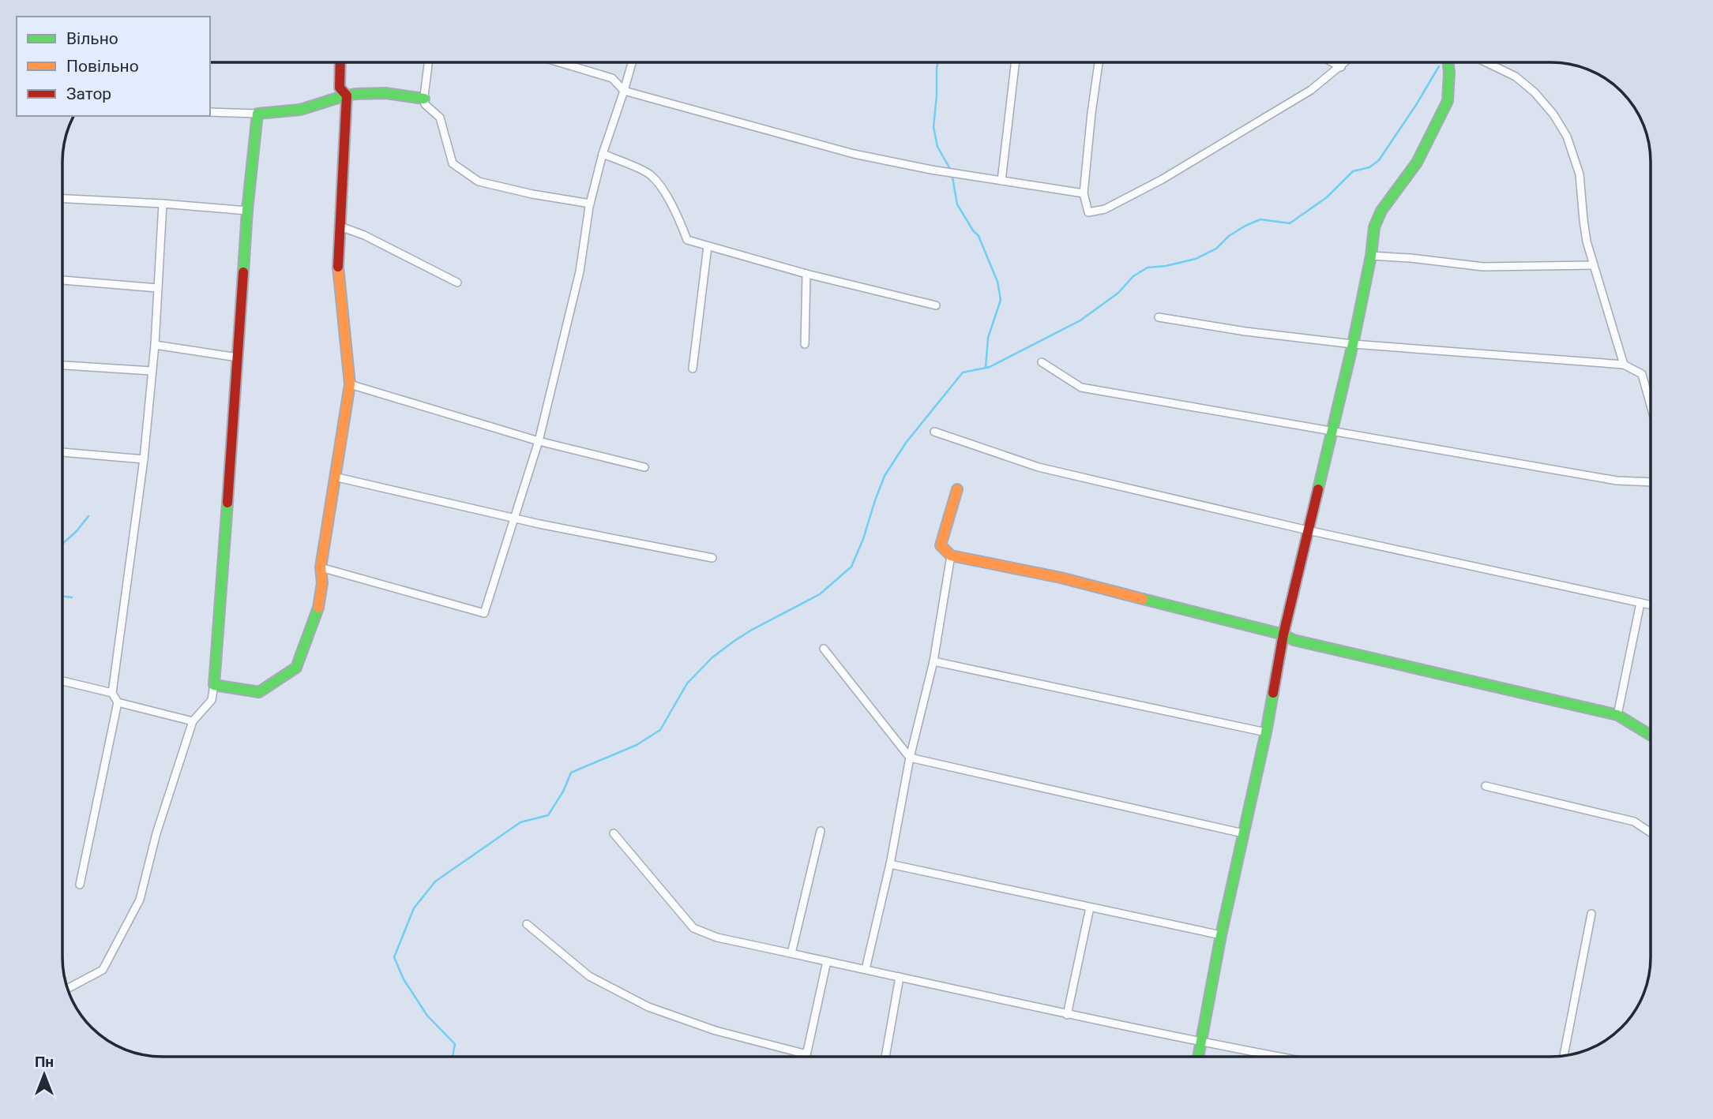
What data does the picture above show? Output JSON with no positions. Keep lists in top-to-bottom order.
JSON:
{
  "legend": ["Вільно", "Повільно", "Затор"],
  "north": "top"
}
